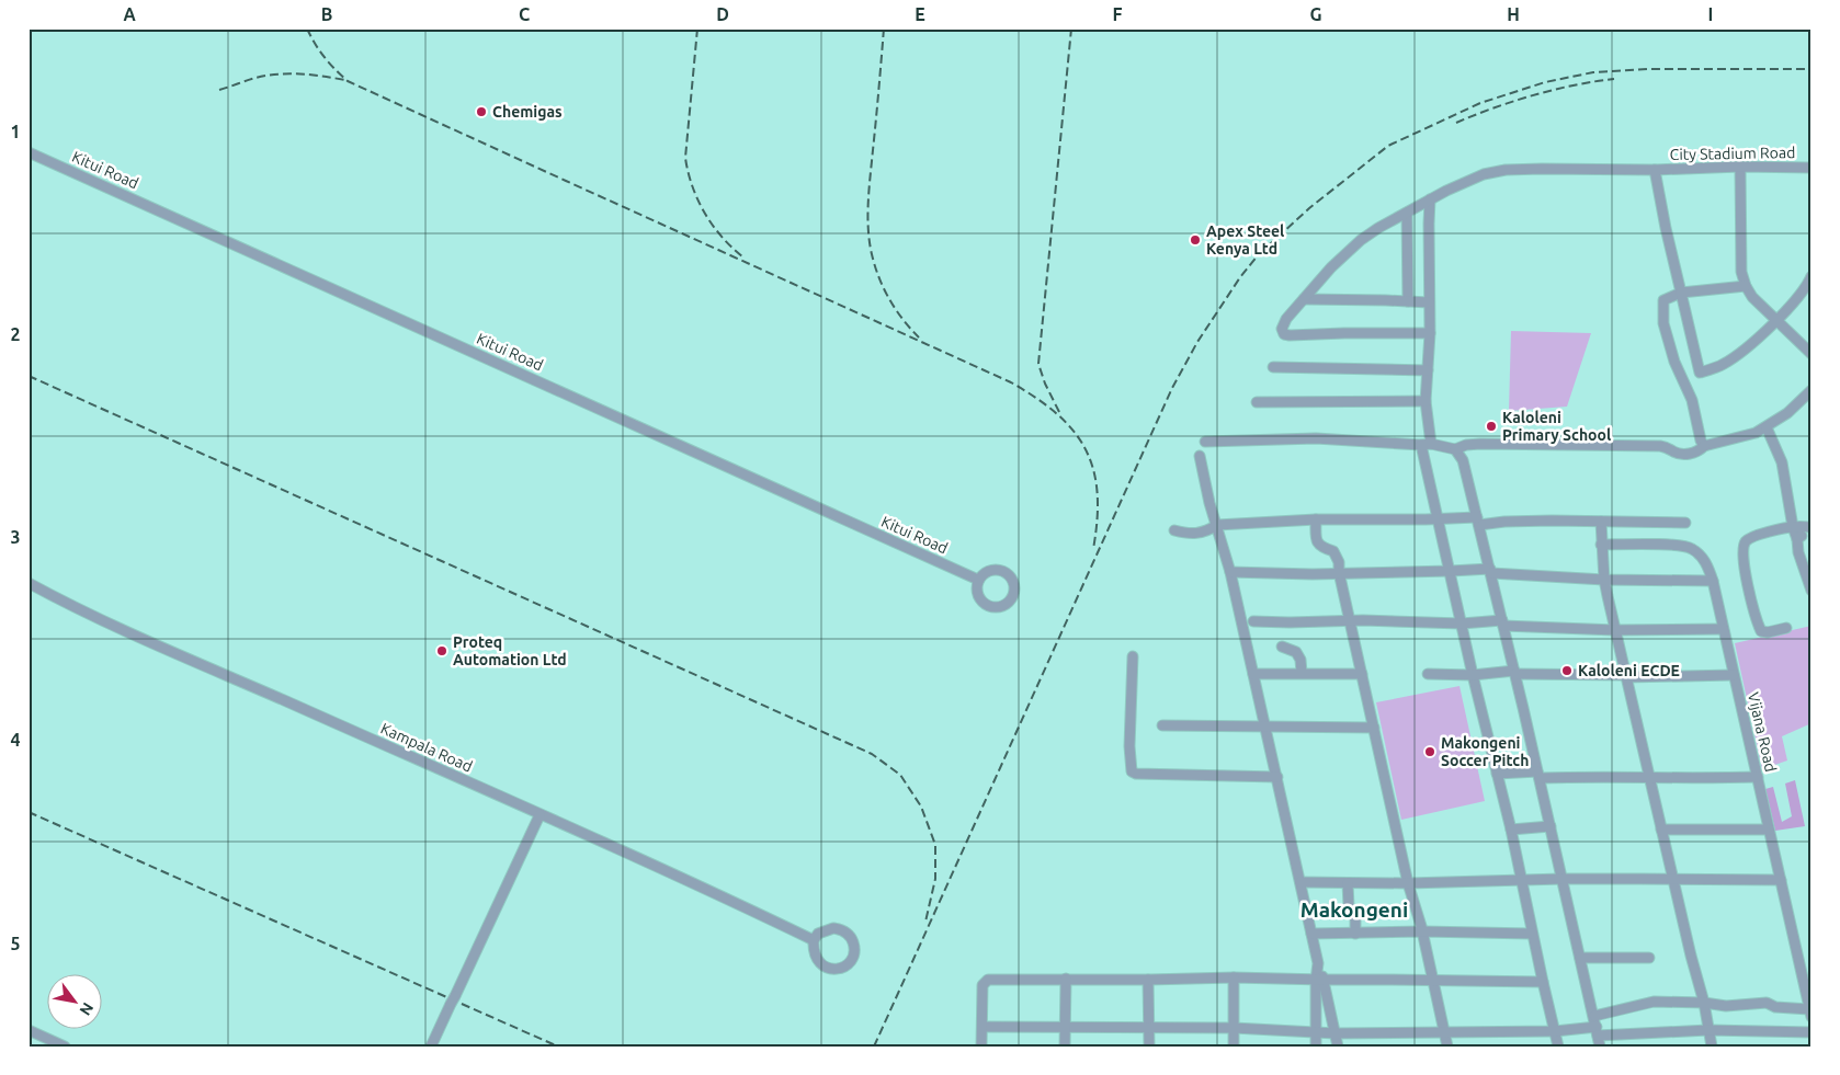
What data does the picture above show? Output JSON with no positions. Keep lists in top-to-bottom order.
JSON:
{
  "streets": {
    "street": [
      "City Stadium Road",
      "Kitui Road",
      "Vijana Road",
      "Kampala Road"
    ]
  },
  "districts": ["Makongeni"],
  "places": [
    "Chemigas",
    "Apex Steel Kenya Ltd",
    "Kaloleni Primary School",
    "Proteq Automation Ltd",
    "Kaloleni ECDE",
    "Makongeni Soccer Pitch"
  ],
  "north": "bottom right",
  "grid": {
    "columns": [
      "A",
      "B",
      "C",
      "D",
      "E",
      "F",
      "G",
      "H",
      "I"
    ],
    "rows": [
      "1",
      "2",
      "3",
      "4",
      "5"
    ]
  }
}
